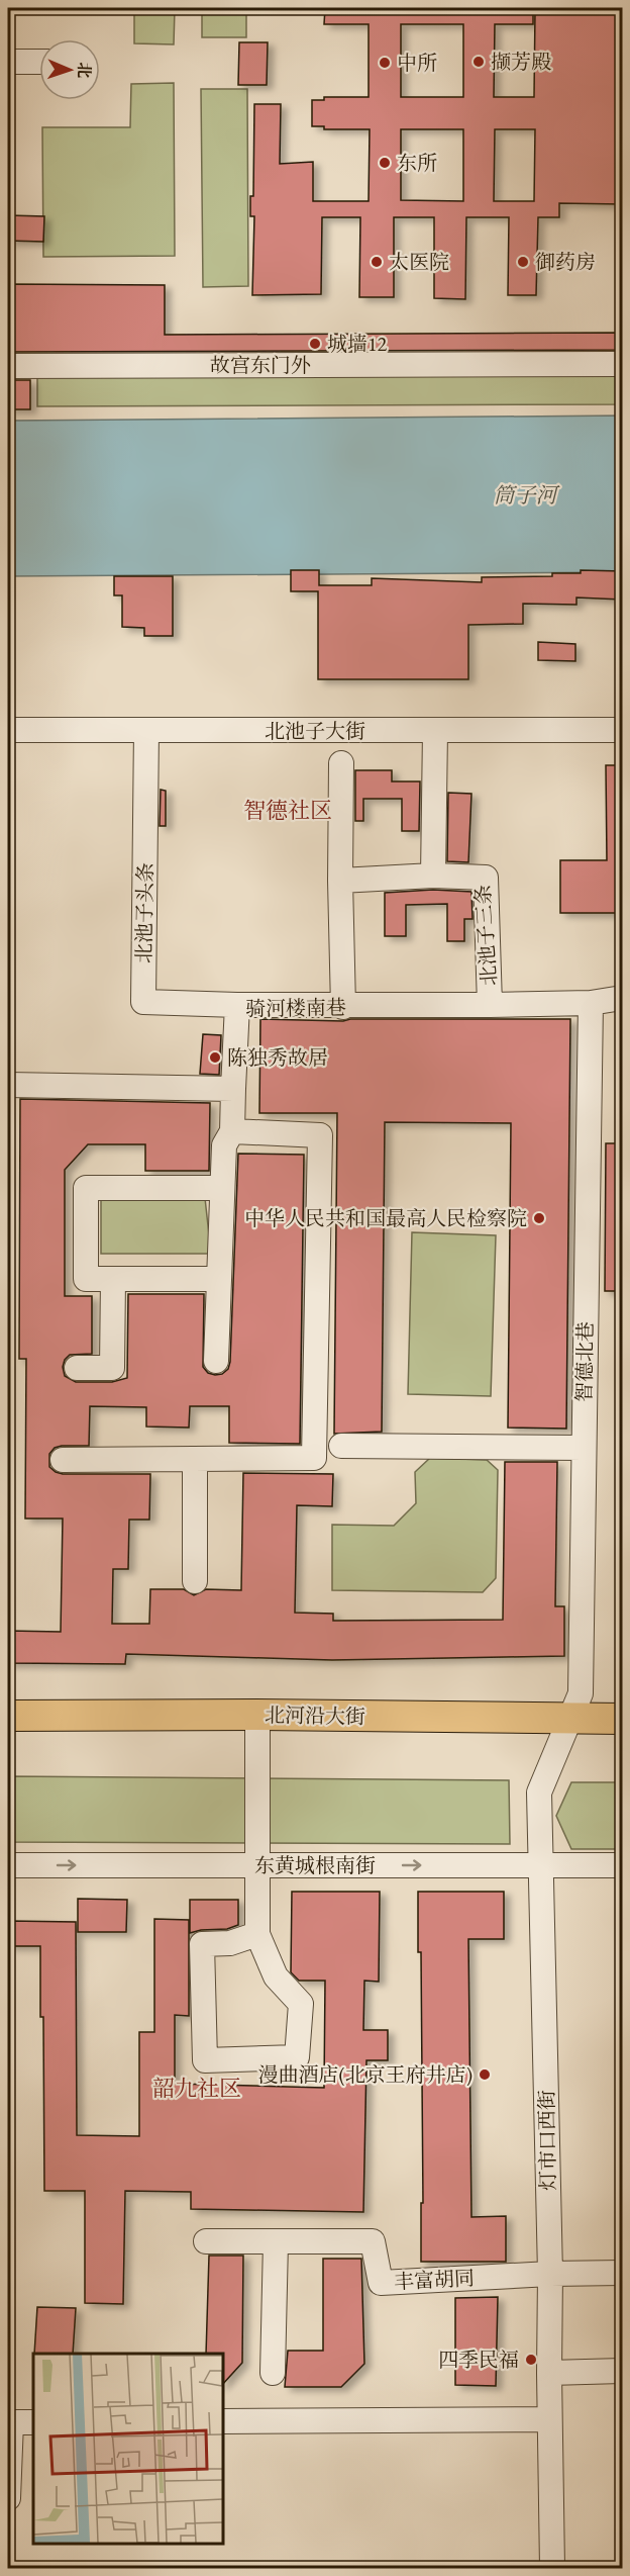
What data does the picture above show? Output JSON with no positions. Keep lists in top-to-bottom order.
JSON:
{
  "streets": {
    "main road": ["北河沿大街"],
    "street": [
      "故宫东门外",
      "北池子大街",
      "北池子头条",
      "北池子三条",
      "骑河楼南巷",
      "智德北巷",
      "东黄城根南街",
      "灯市口西街",
      "丰富胡同"
    ]
  },
  "crossings": [
    ["北池子大街", "北池子头条"],
    ["北池子头条", "骑河楼南巷"],
    ["北池子三条", "骑河楼南巷"],
    ["骑河楼南巷", "智德北巷"],
    ["智德北巷", "北河沿大街"],
    ["智德北巷", "灯市口西街"],
    ["北河沿大街", "灯市口西街"],
    ["东黄城根南街", "灯市口西街"],
    ["灯市口西街", "丰富胡同"]
  ],
  "one_way": ["东黄城根南街"],
  "districts": ["智德社区", "韶九社区"],
  "water": ["筒子河"],
  "places": [
    "撷芳殿",
    "中所",
    "东所",
    "太医院",
    "御药房",
    "城墙12",
    "陈独秀故居",
    "中华人民共和国最高人民检察院",
    "漫曲酒店(北京王府井店)",
    "四季民福"
  ],
  "north": "right"
}
